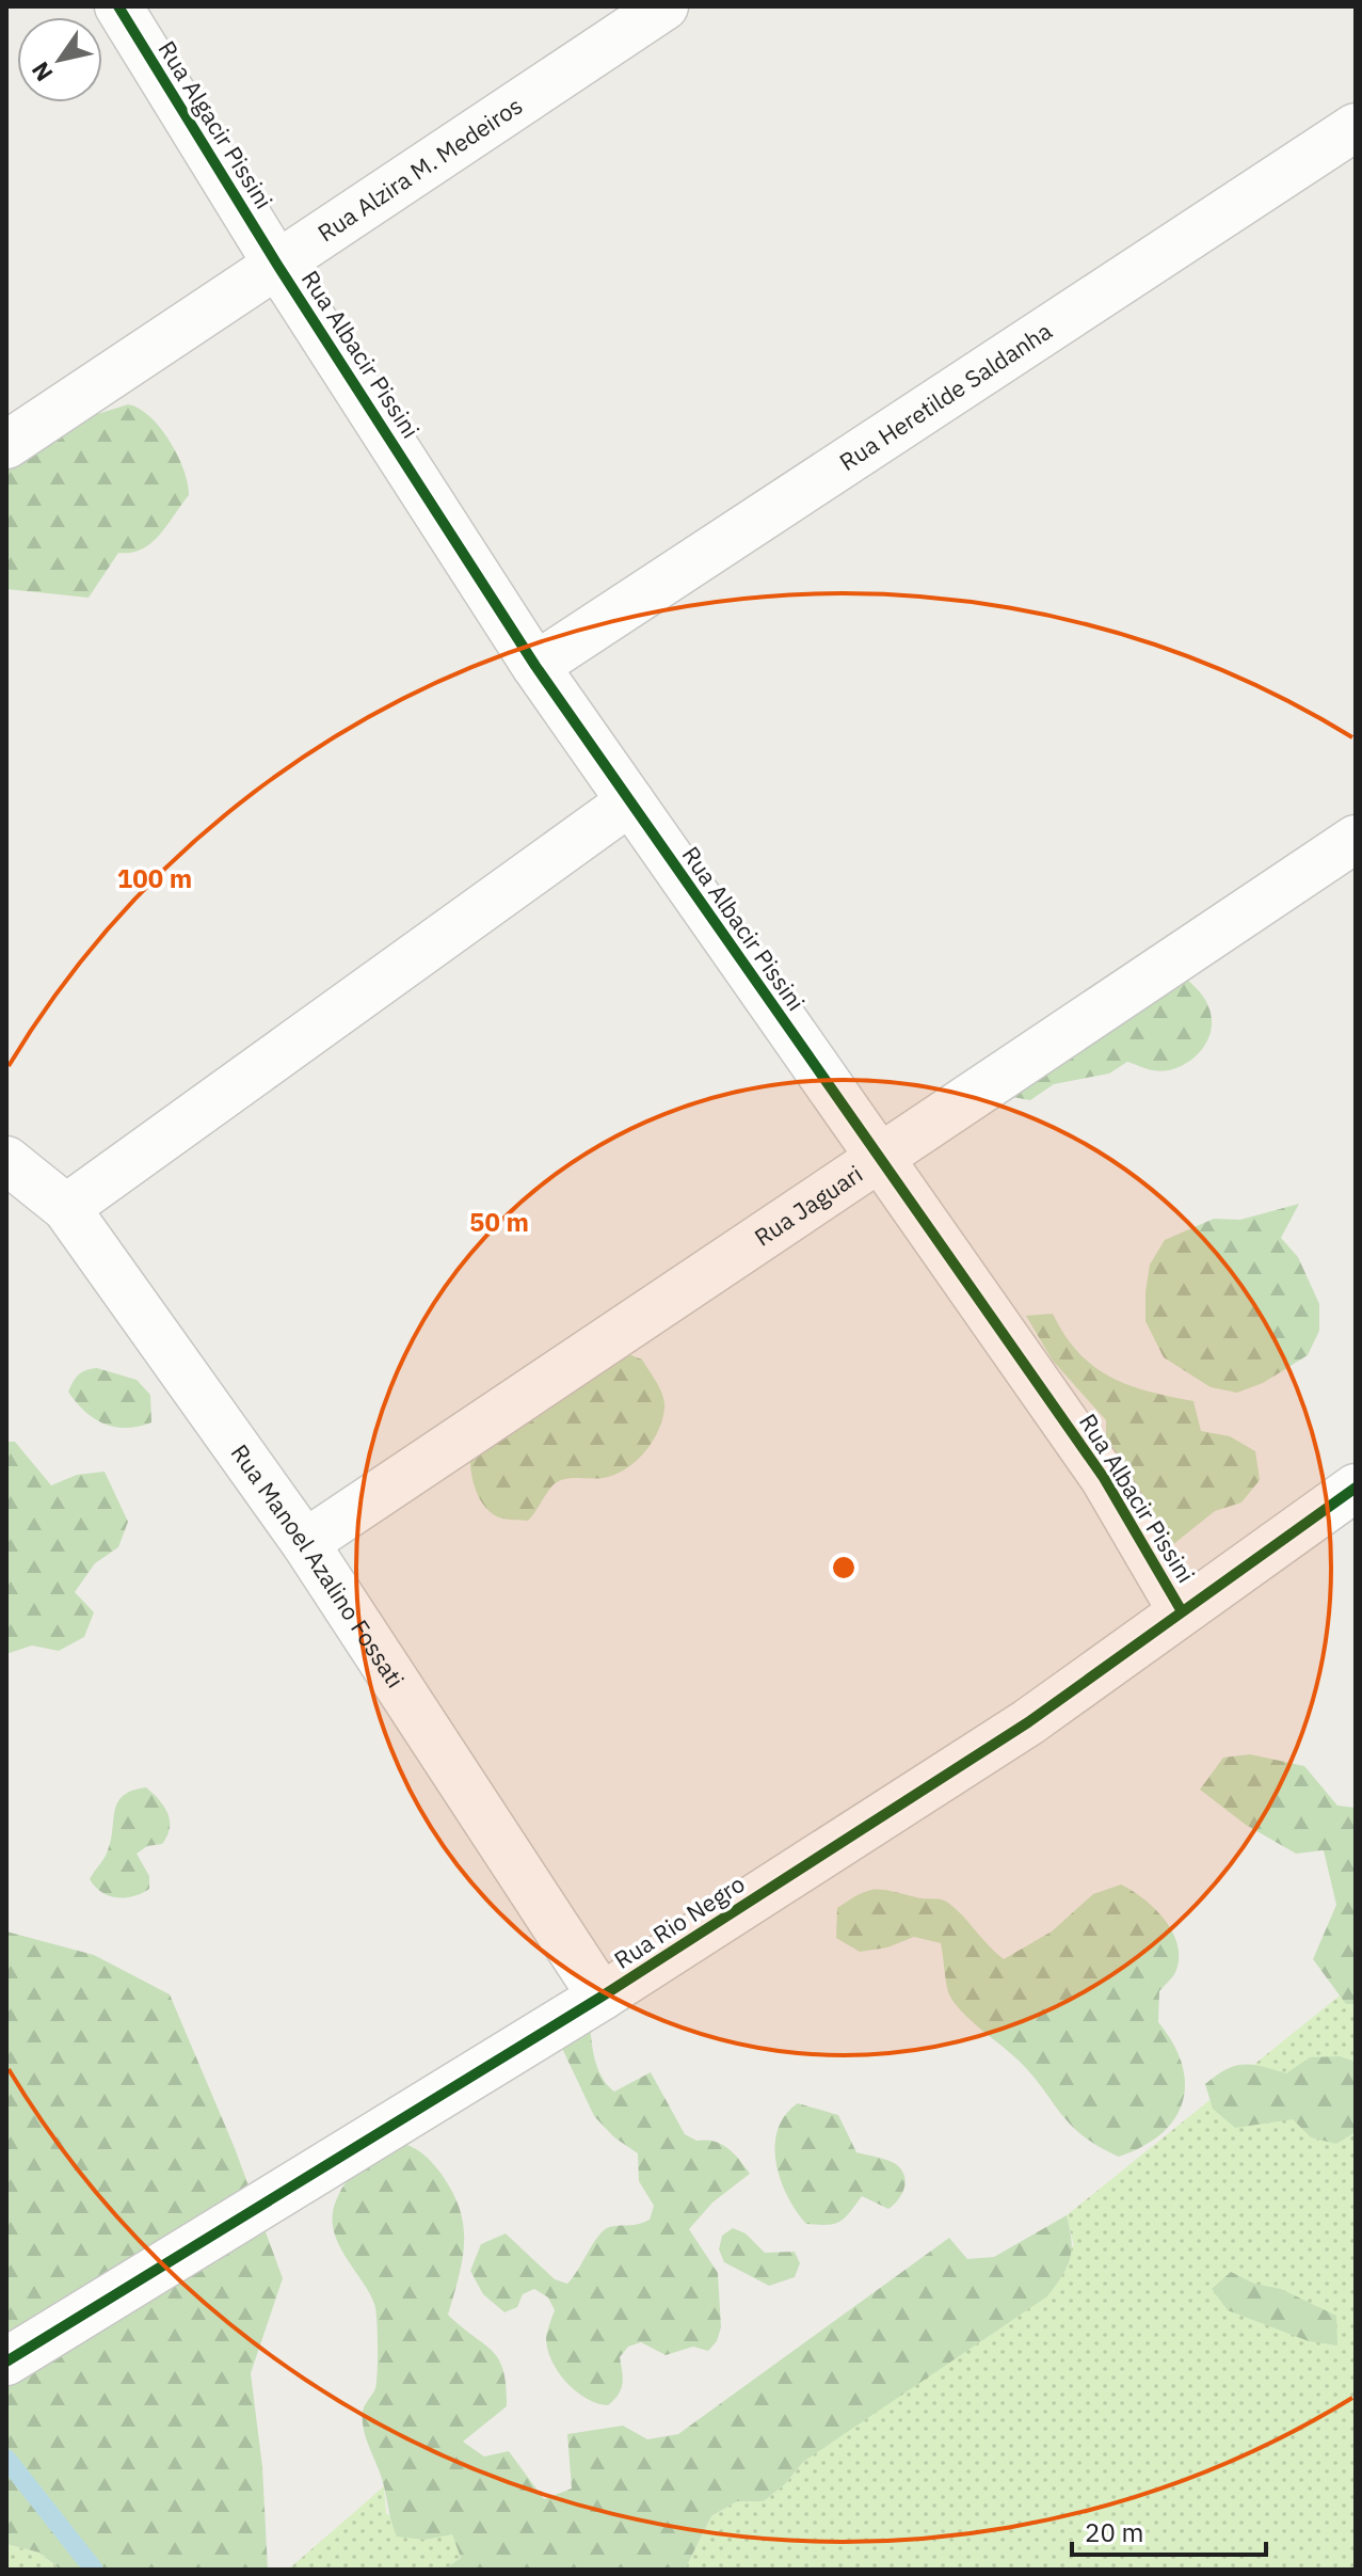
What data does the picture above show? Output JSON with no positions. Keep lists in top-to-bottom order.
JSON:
{
  "streets": {
    "street": [
      "Rua Algacir Pissini",
      "Rua Alzira M. Medeiros",
      "Rua Albacir Pissini",
      "Rua Heretilde Saldanha",
      "Rua Jaguari",
      "Rua Manoel Azalino Fossati",
      "Rua Rio Negro"
    ]
  },
  "crossings": [
    ["Rua Algacir Pissini", "Rua Alzira M. Medeiros"],
    ["Rua Algacir Pissini", "Rua Albacir Pissini"],
    ["Rua Alzira M. Medeiros", "Rua Albacir Pissini"],
    ["Rua Albacir Pissini", "Rua Heretilde Saldanha"],
    ["Rua Albacir Pissini", "Rua Jaguari"],
    ["Rua Albacir Pissini", "Rua Rio Negro"],
    ["Rua Jaguari", "Rua Manoel Azalino Fossati"],
    ["Rua Manoel Azalino Fossati", "Rua Rio Negro"]
  ],
  "scale_bar": "20 m",
  "north": "bottom left",
  "rings": ["100 m", "50 m"]
}
